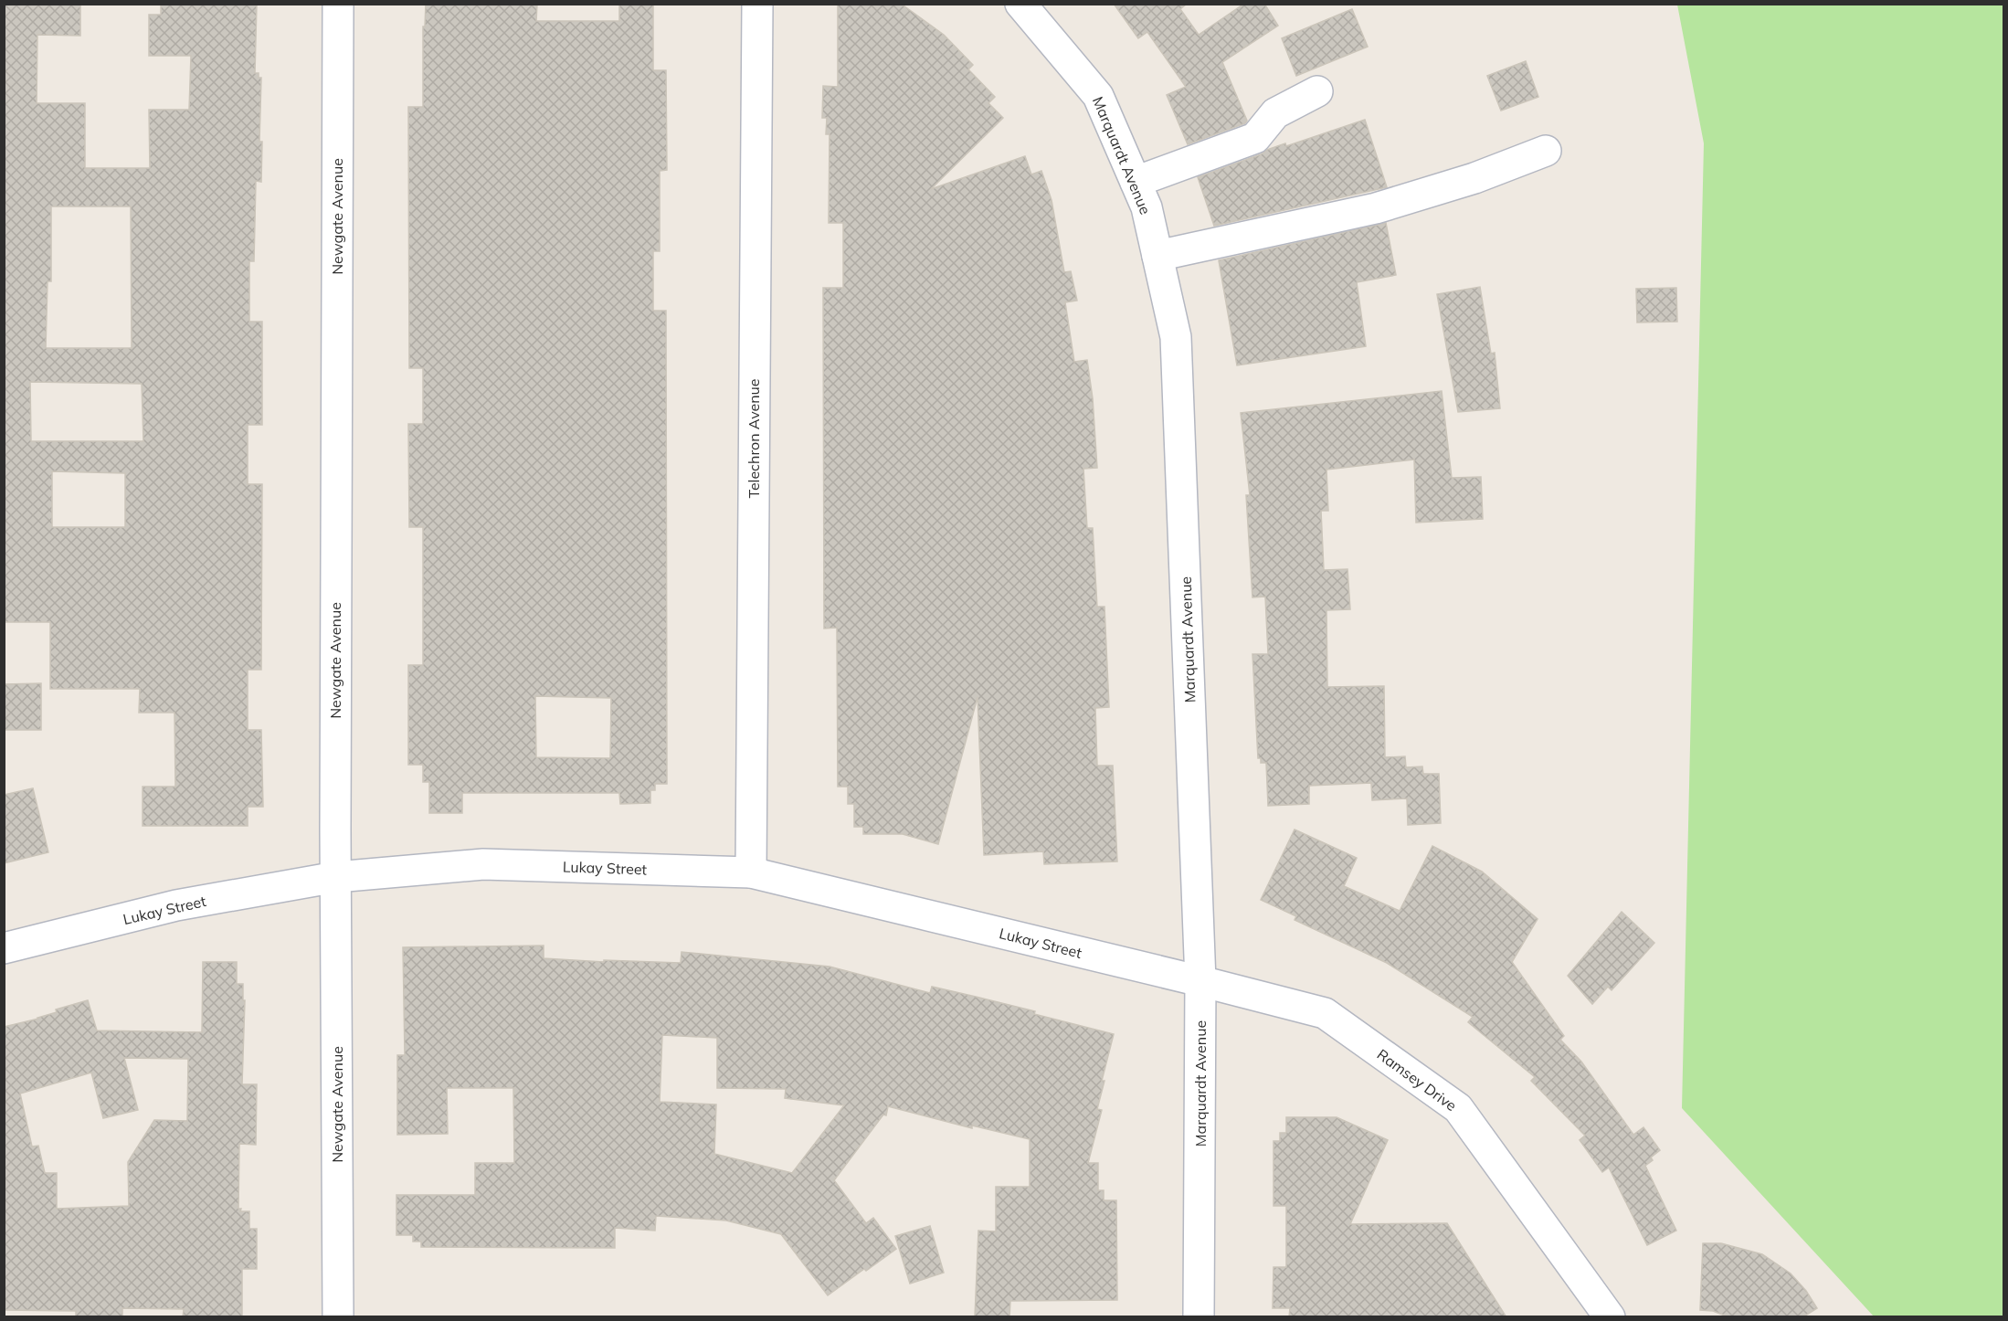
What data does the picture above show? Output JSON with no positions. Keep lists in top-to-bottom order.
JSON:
{
  "streets": {
    "street": [
      "Marquardt Avenue",
      "Newgate Avenue",
      "Telechron Avenue",
      "Lukay Street",
      "Ramsey Drive"
    ]
  },
  "crossings": [
    ["Marquardt Avenue", "Lukay Street"],
    ["Marquardt Avenue", "Ramsey Drive"],
    ["Newgate Avenue", "Lukay Street"],
    ["Telechron Avenue", "Lukay Street"],
    ["Lukay Street", "Ramsey Drive"]
  ]
}
